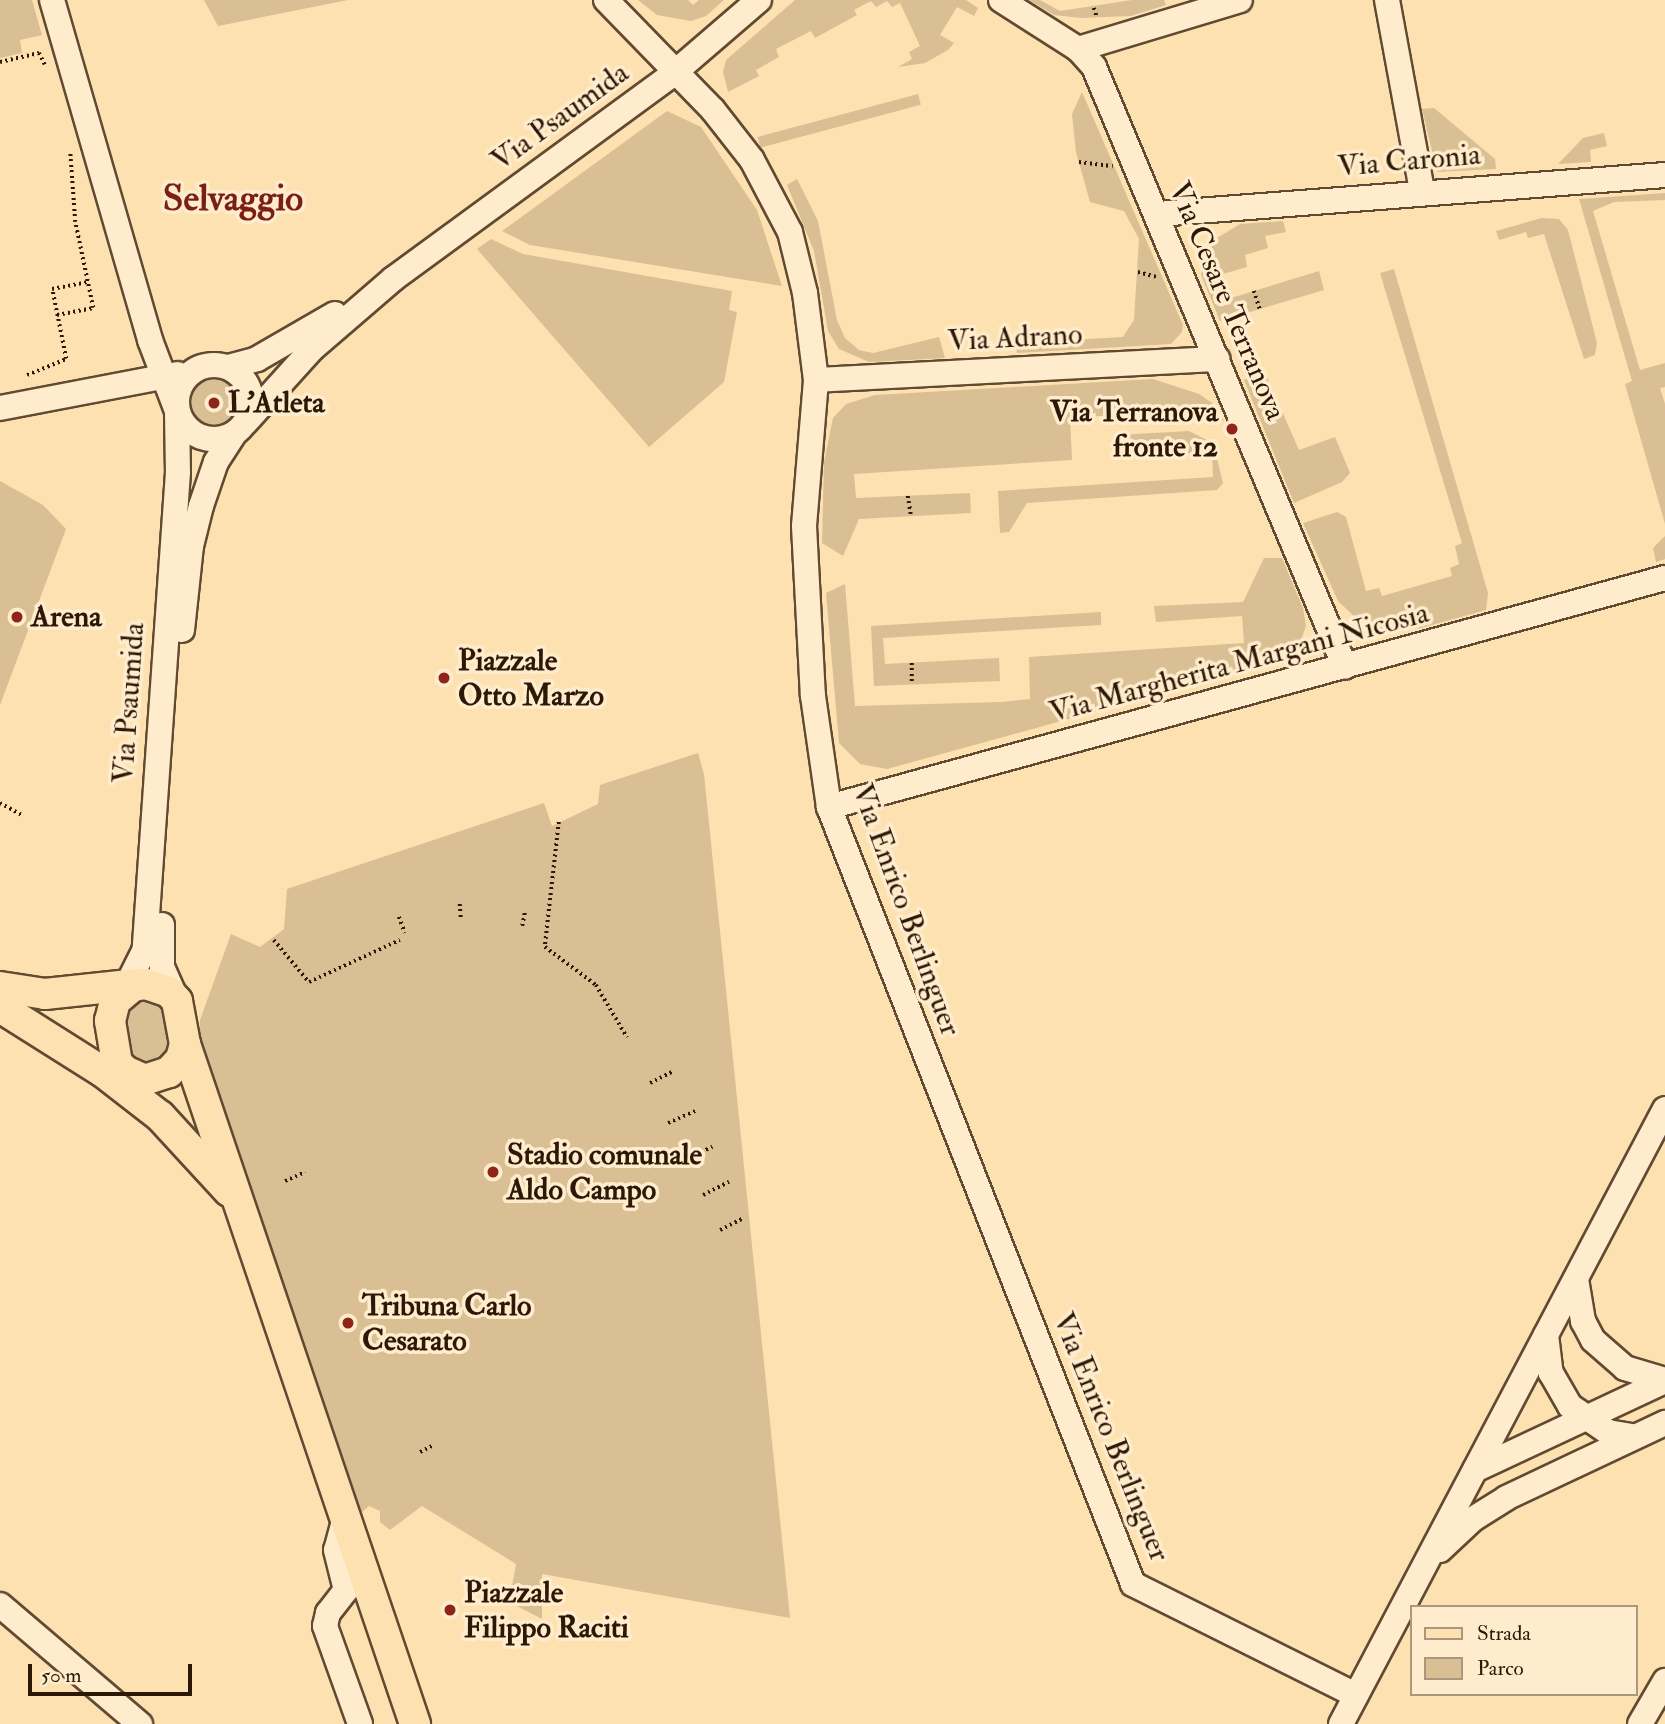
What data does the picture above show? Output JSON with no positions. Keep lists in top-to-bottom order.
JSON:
{
  "streets": {
    "street": [
      "Via Psaumida",
      "Via Caronia",
      "Via Cesare Terranova",
      "Via Adrano",
      "Via Margherita Margani Nicosia",
      "Via Enrico Berlinguer"
    ]
  },
  "crossings": [
    ["Via Psaumida", "Via Enrico Berlinguer"],
    ["Via Caronia", "Via Cesare Terranova"],
    ["Via Cesare Terranova", "Via Adrano"],
    ["Via Cesare Terranova", "Via Margherita Margani Nicosia"],
    ["Via Adrano", "Via Enrico Berlinguer"],
    ["Via Margherita Margani Nicosia", "Via Enrico Berlinguer"]
  ],
  "districts": ["Selvaggio"],
  "places": [
    "L'Atleta",
    "Via Terranova fronte 12",
    "Arena",
    "Piazzale Otto Marzo",
    "Stadio comunale Aldo Campo",
    "Tribuna Carlo Cesarato",
    "Piazzale Filippo Raciti"
  ],
  "legend": ["Strada", "Parco"],
  "scale_bar": "50 m"
}
